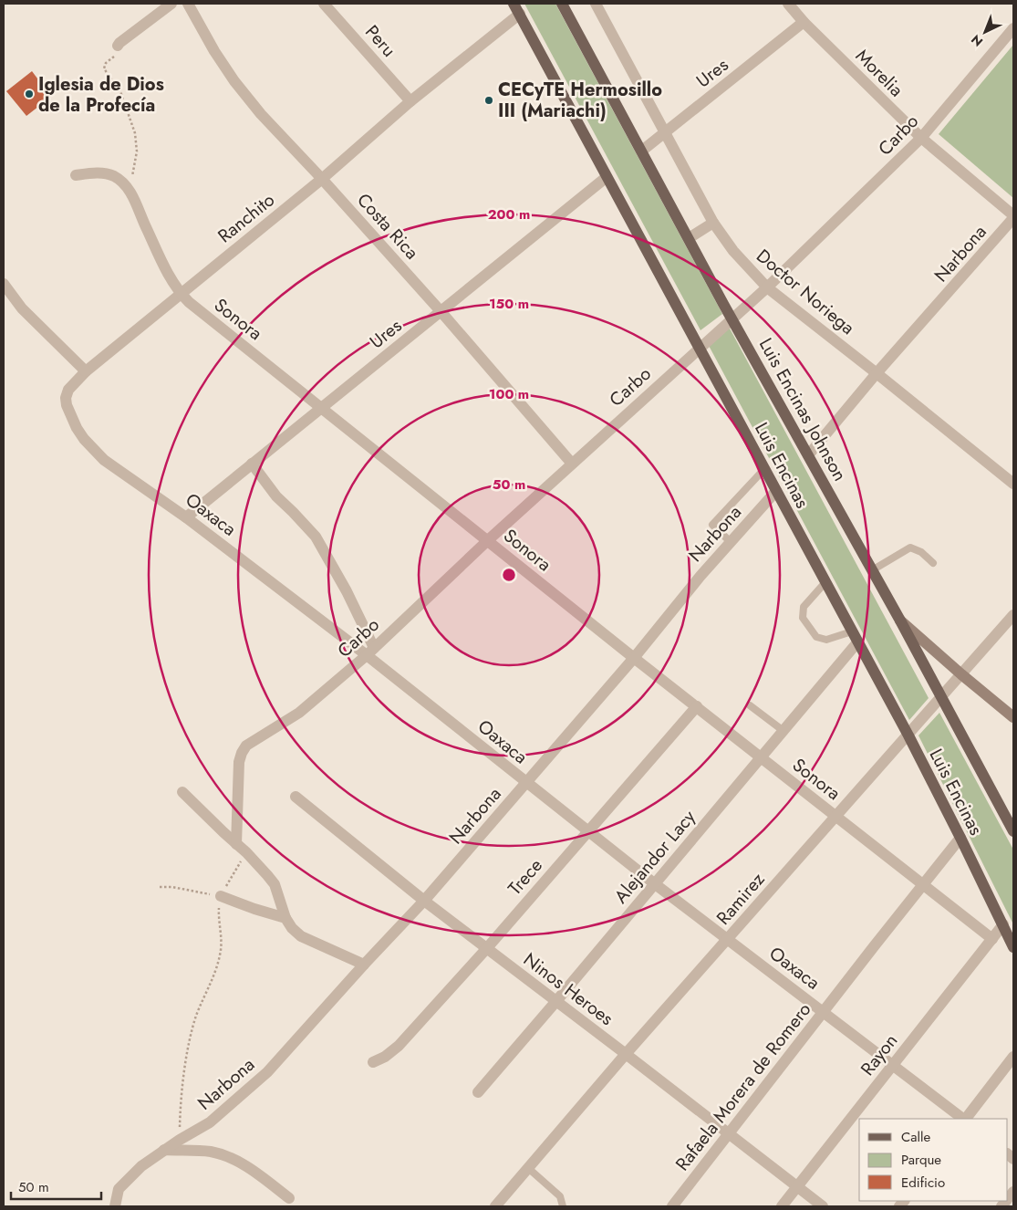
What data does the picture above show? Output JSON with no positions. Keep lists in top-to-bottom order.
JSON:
{
  "streets": {
    "main road": ["Luis Encinas Johnson", "Luis Encinas"],
    "street": [
      "Peru",
      "Ures",
      "Morelia",
      "Carbo",
      "Ranchito",
      "Costa Rica",
      "Narbona",
      "Doctor Noriega",
      "Sonora",
      "Oaxaca",
      "Alejandor Lacy",
      "Trece",
      "Ramirez",
      "Ninos Heroes",
      "Rayon",
      "Rafaela Morera de Romero"
    ]
  },
  "crossings": [
    ["Peru", "Ranchito"],
    ["Ures", "Morelia"],
    ["Ures", "Costa Rica"],
    ["Ures", "Doctor Noriega"],
    ["Ures", "Sonora"],
    ["Ures", "Luis Encinas Johnson"],
    ["Ures", "Luis Encinas"],
    ["Ures", "Oaxaca"],
    ["Morelia", "Carbo"],
    ["Morelia", "Narbona"],
    ["Carbo", "Costa Rica"],
    ["Carbo", "Doctor Noriega"],
    ["Carbo", "Sonora"],
    ["Carbo", "Luis Encinas Johnson"],
    ["Carbo", "Luis Encinas"],
    ["Carbo", "Oaxaca"],
    ["Ranchito", "Costa Rica"],
    ["Ranchito", "Sonora"],
    ["Ranchito", "Luis Encinas"],
    ["Ranchito", "Oaxaca"],
    ["Narbona", "Doctor Noriega"],
    ["Narbona", "Sonora"],
    ["Narbona", "Luis Encinas Johnson"],
    ["Narbona", "Luis Encinas"],
    ["Narbona", "Oaxaca"],
    ["Narbona", "Ninos Heroes"],
    ["Sonora", "Alejandor Lacy"],
    ["Sonora", "Trece"],
    ["Sonora", "Ramirez"],
    ["Sonora", "Rayon"],
    ["Sonora", "Rafaela Morera de Romero"],
    ["Luis Encinas Johnson", "Ramirez"],
    ["Luis Encinas", "Alejandor Lacy"],
    ["Luis Encinas", "Ramirez"],
    ["Luis Encinas", "Rayon"],
    ["Luis Encinas", "Rafaela Morera de Romero"],
    ["Oaxaca", "Alejandor Lacy"],
    ["Oaxaca", "Trece"],
    ["Oaxaca", "Ramirez"],
    ["Oaxaca", "Rayon"],
    ["Oaxaca", "Rafaela Morera de Romero"],
    ["Alejandor Lacy", "Ninos Heroes"],
    ["Trece", "Ninos Heroes"],
    ["Ramirez", "Ninos Heroes"],
    ["Ninos Heroes", "Rayon"],
    ["Ninos Heroes", "Rafaela Morera de Romero"]
  ],
  "places": ["Iglesia de Dios de la Profecía", "CECyTE Hermosillo III (Mariachi)"],
  "legend": ["Calle", "Parque", "Edificio"],
  "scale_bar": "50 m",
  "north": "bottom left",
  "rings": [
    "200 m",
    "150 m",
    "100 m",
    "50 m"
  ]
}
